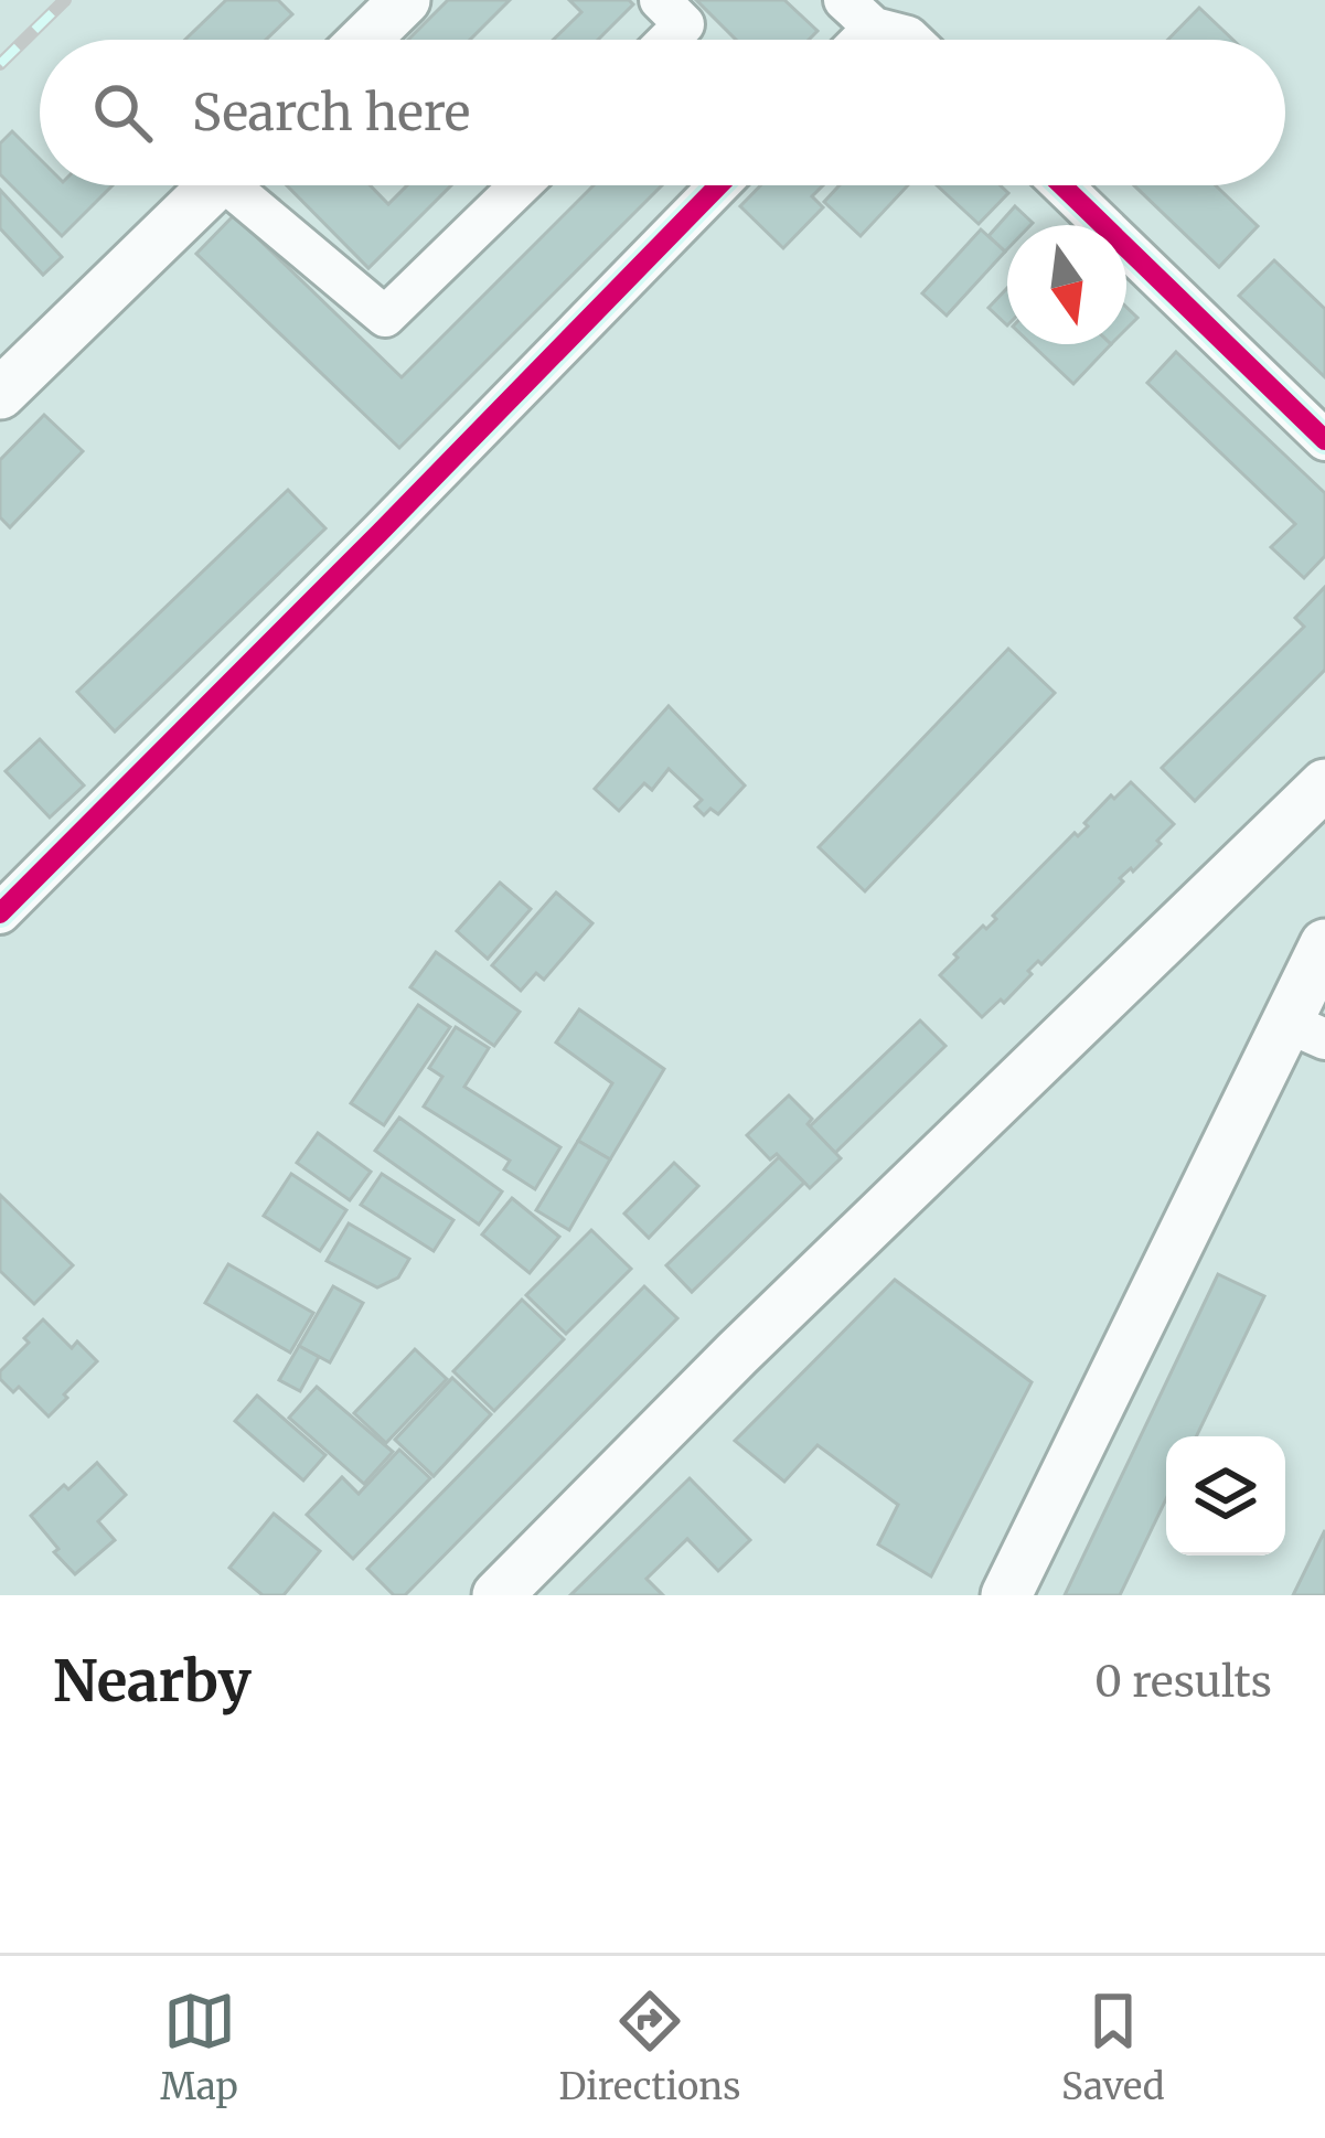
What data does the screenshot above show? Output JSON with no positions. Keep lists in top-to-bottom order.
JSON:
{
  "north": "bottom",
  "page": {
    "search": "Search here",
    "heading": ["Nearby", "0 results"],
    "nav": ["Map", "Directions", "Saved"]
  }
}
